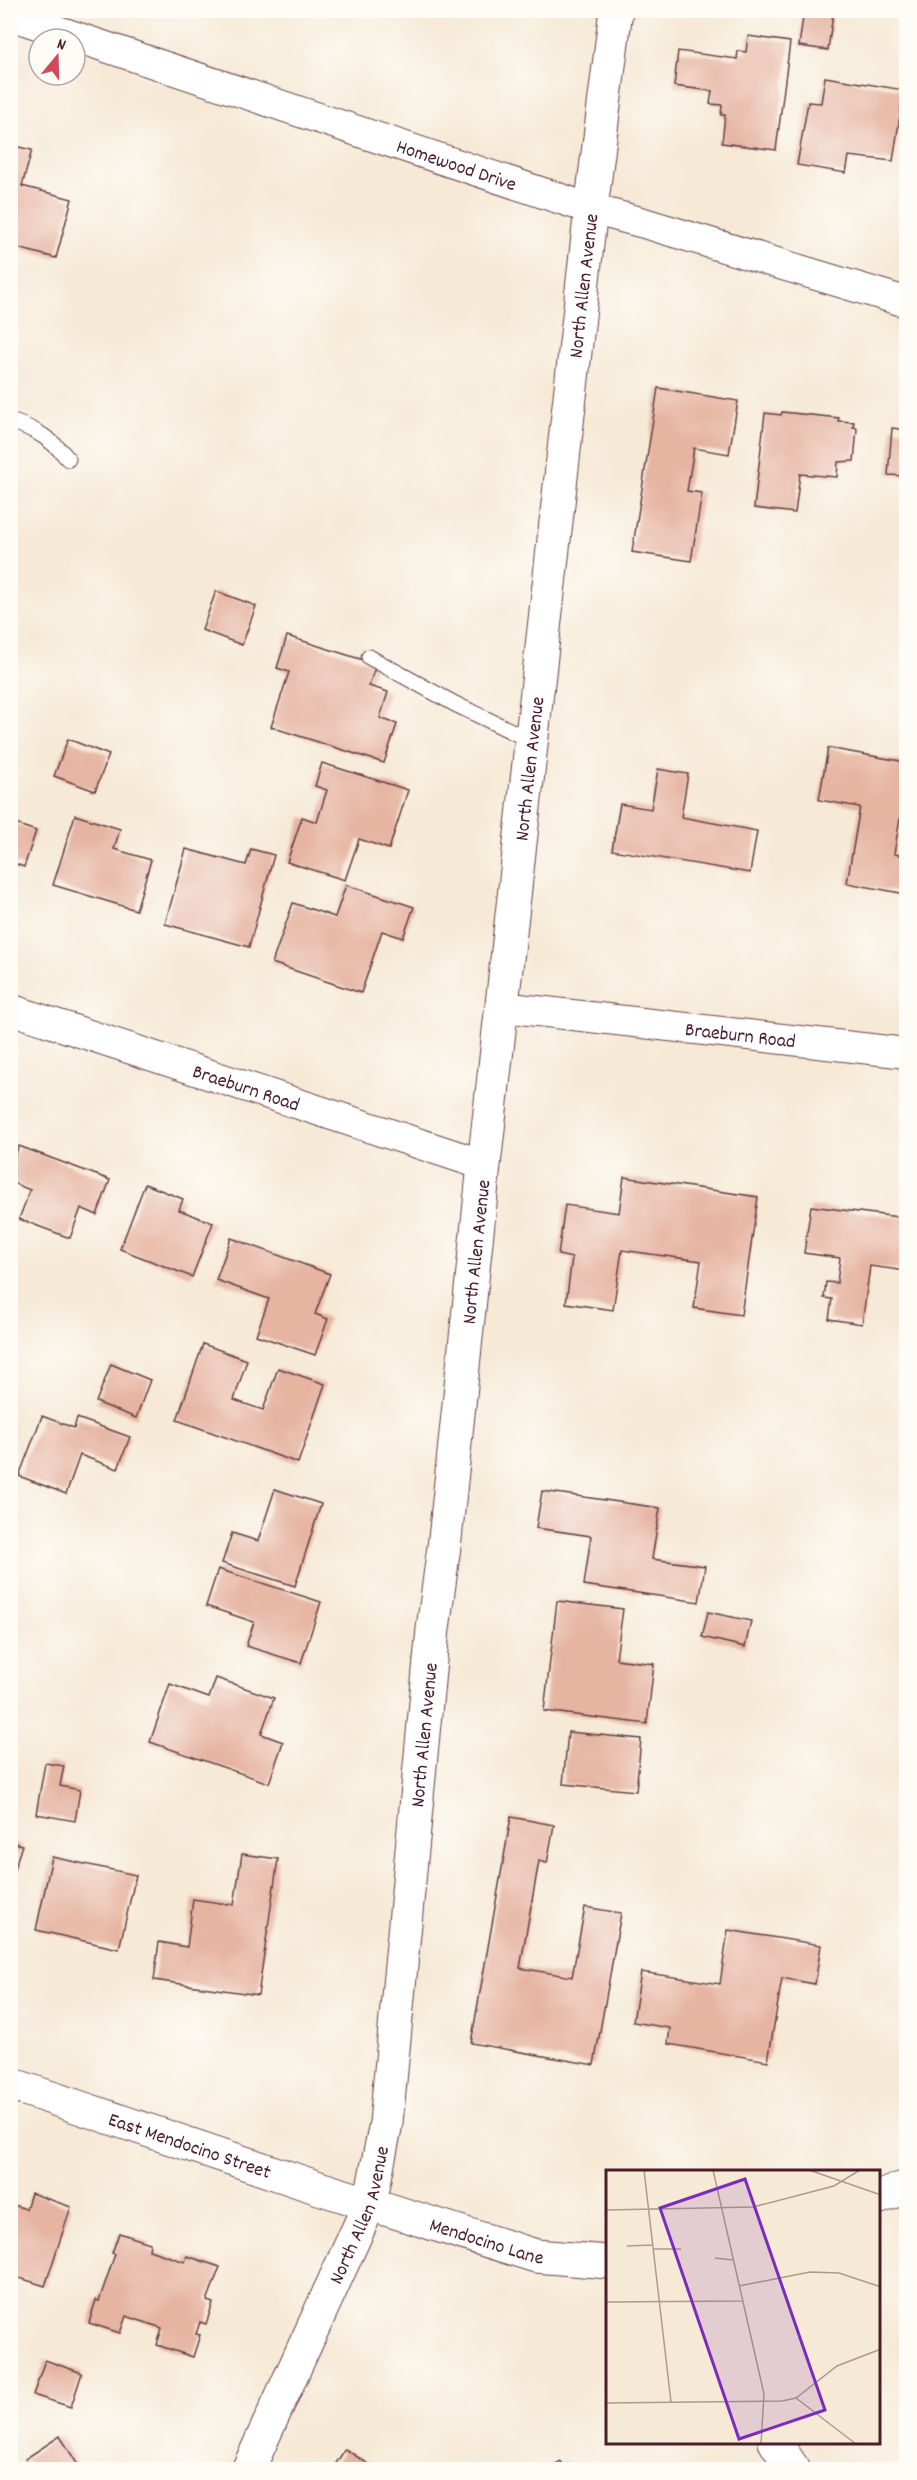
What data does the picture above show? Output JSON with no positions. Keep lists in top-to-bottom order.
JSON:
{
  "streets": {
    "street": [
      "Homewood Drive",
      "North Allen Avenue",
      "Braeburn Road",
      "East Mendocino Street",
      "Mendocino Lane"
    ]
  },
  "crossings": [
    ["Homewood Drive", "North Allen Avenue"],
    ["North Allen Avenue", "Braeburn Road"],
    ["North Allen Avenue", "East Mendocino Street"],
    ["North Allen Avenue", "Mendocino Lane"],
    ["East Mendocino Street", "Mendocino Lane"]
  ],
  "north": "top"
}
